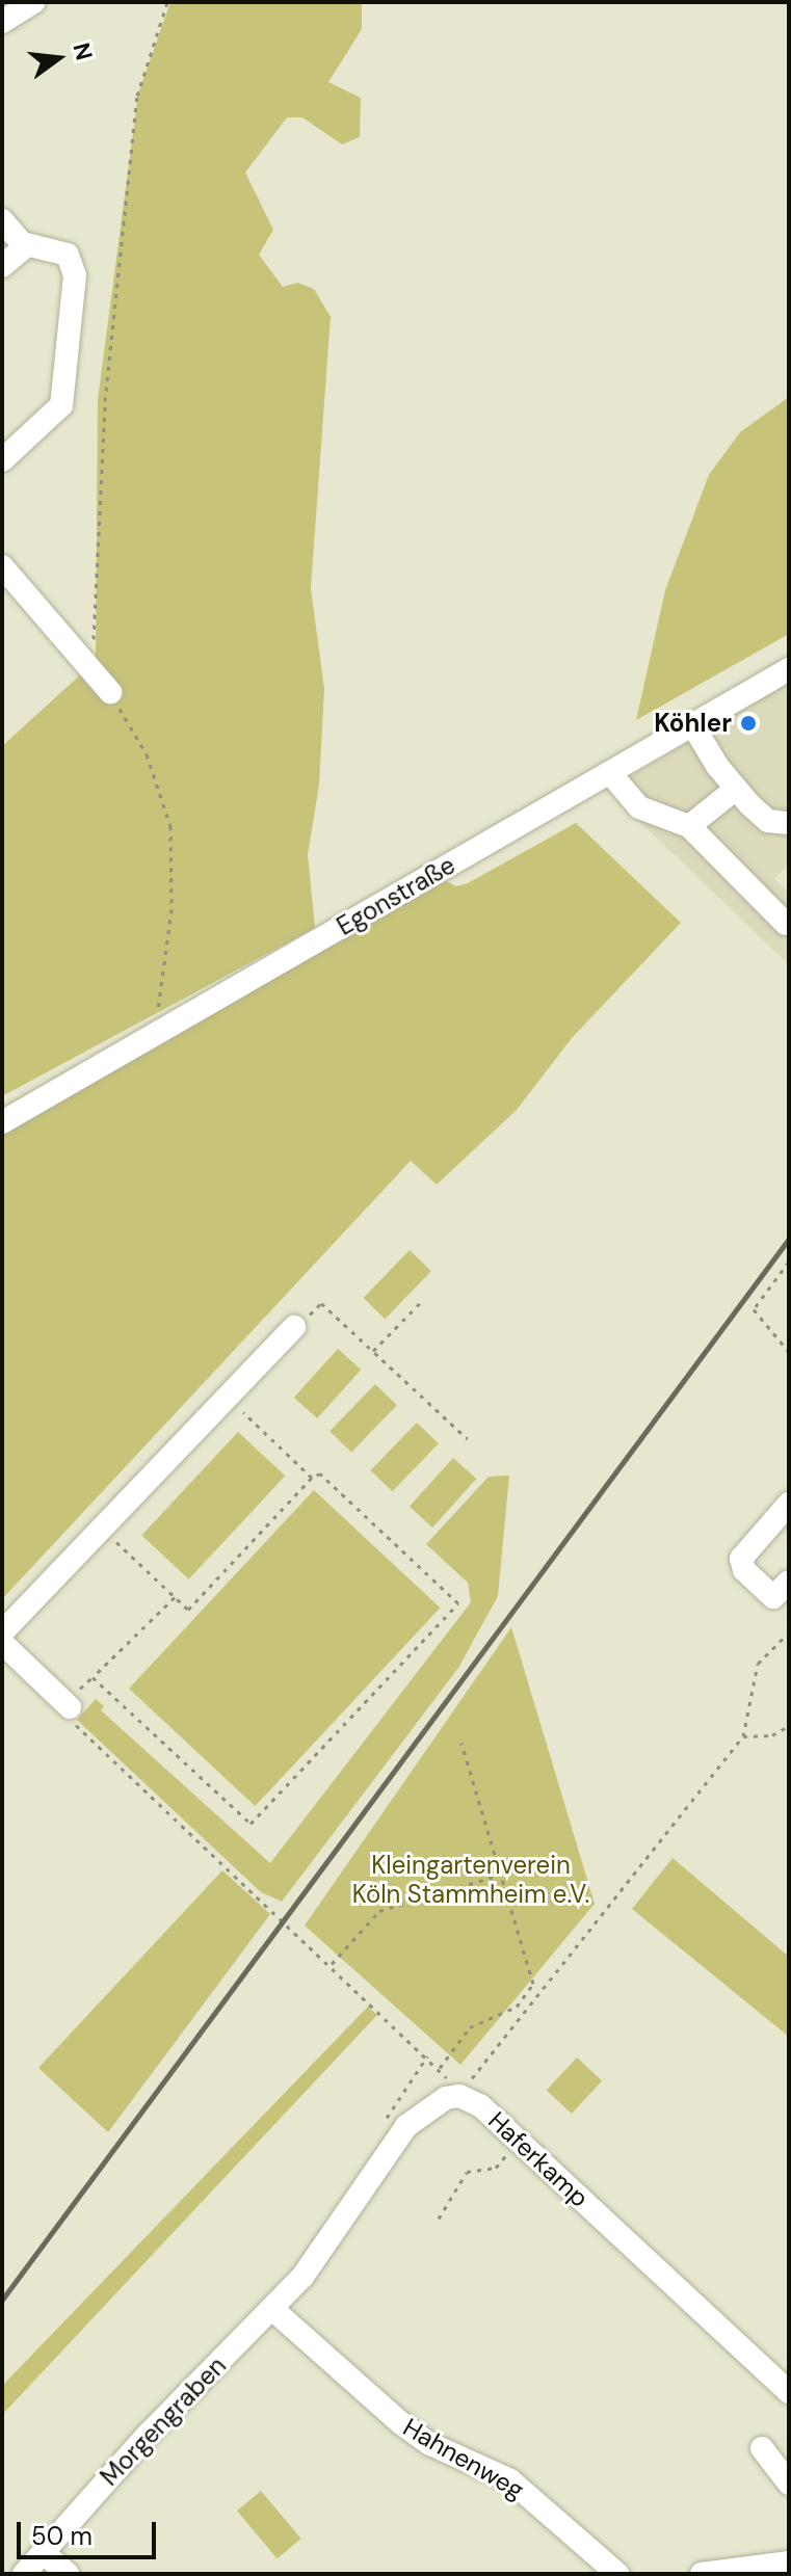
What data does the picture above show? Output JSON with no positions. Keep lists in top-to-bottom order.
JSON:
{
  "streets": {
    "street": [
      "Egonstraße",
      "Haferkamp",
      "Morgengraben",
      "Hahnenweg"
    ]
  },
  "crossings": [
    ["Morgengraben", "Hahnenweg"]
  ],
  "parks": ["Kleingartenverein Köln Stammheim e.V."],
  "places": ["Köhler"],
  "scale_bar": "50 m",
  "north": "right"
}
